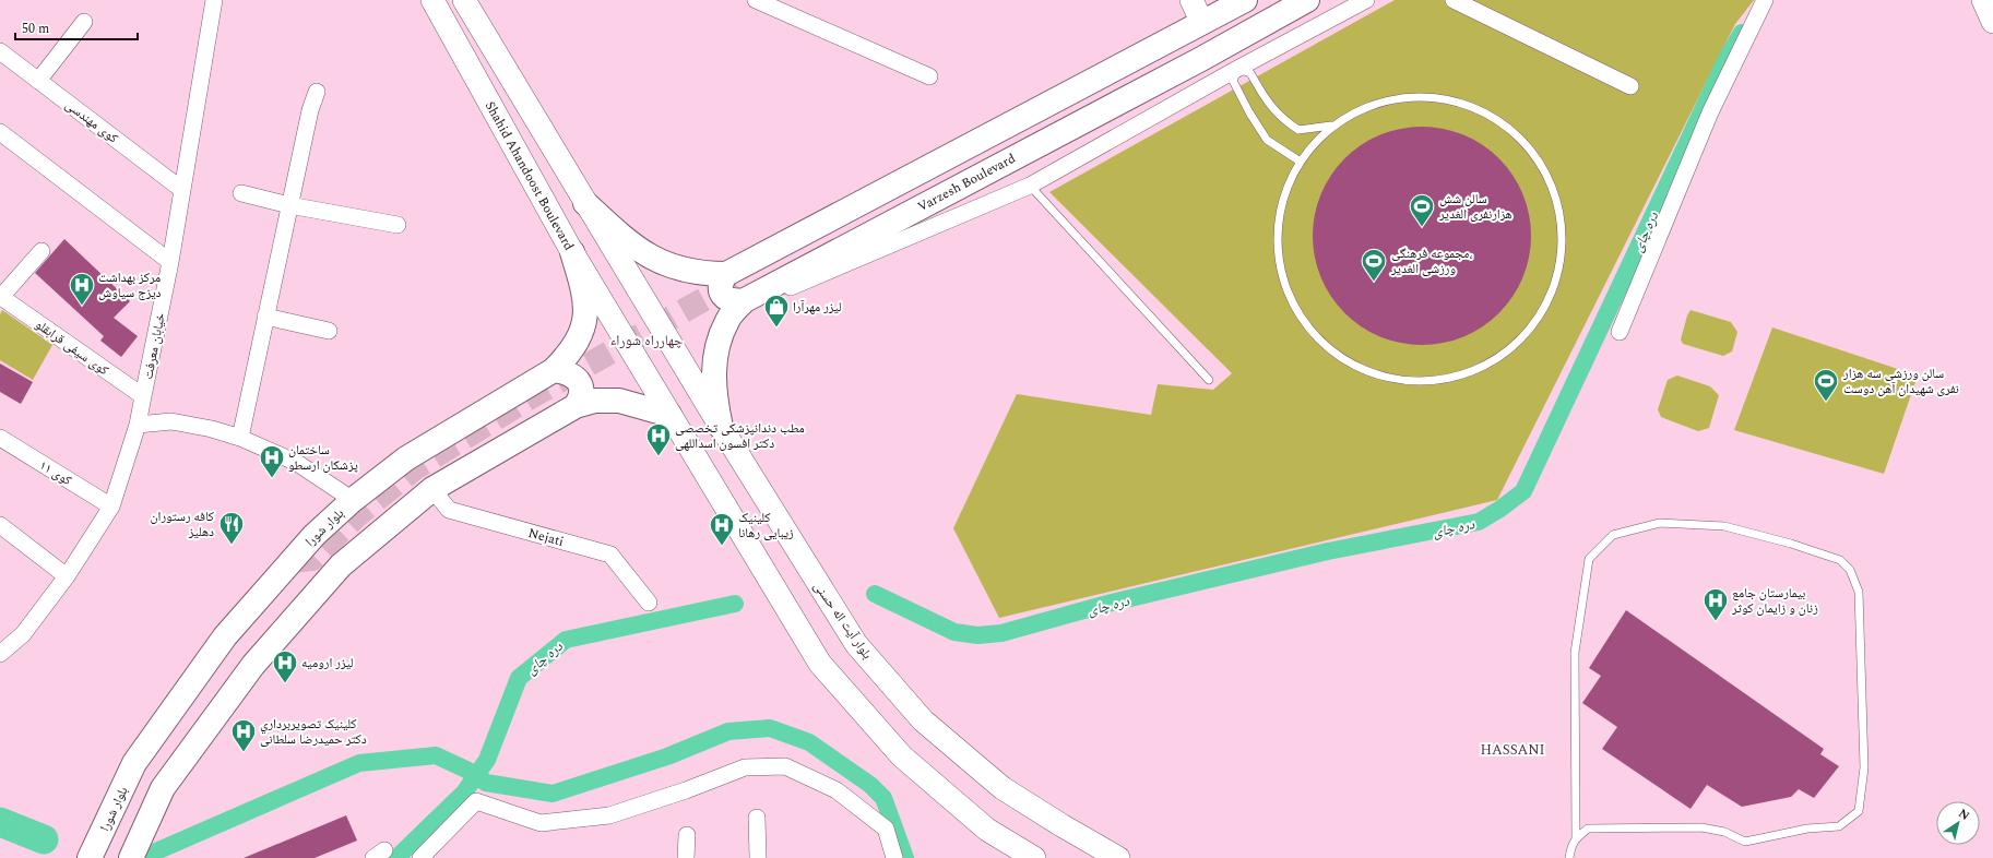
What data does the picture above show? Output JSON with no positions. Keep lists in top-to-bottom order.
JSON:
{
  "streets": {
    "main road": [
      "Shahid Ahandoost Boulevard",
      "Varzesh Boulevard",
      "بلوار شورا",
      "بلوار آیت اله حسنی"
    ],
    "street": [
      "کوی مهندسی",
      "خیابان معرفت",
      "کوی سیفی قرابقلو",
      "کوی ۱۱",
      "Nejati"
    ]
  },
  "crossings": [
    ["کوی مهندسی", "خیابان معرفت"],
    ["Shahid Ahandoost Boulevard", "بلوار شورا"],
    ["Varzesh Boulevard", "بلوار آیت اله حسنی"],
    ["خیابان معرفت", "کوی سیفی قرابقلو"],
    ["خیابان معرفت", "کوی ۱۱"]
  ],
  "districts": ["چهارراه شوراء", "HASSANI"],
  "water": ["دره چای"],
  "places": {
    "sports": ["سالن شش هزارنفری الغدیر", "مجموعه فرهنگی، ورزشی الغدیر", "سالن ورزشی سه هزار نفری شهیدان آهن دوست"],
    "hospital": [
      "مرکز بهداشت دیزج سیاوش",
      "مطب دندانپزشکی تخصصی دکتر افسون اسداللهی",
      "ساختمان پزشکان ارسطو",
      "کلینیک زیبایی رهانا",
      "بیمارستان جامع زنان و زایمان کوثر",
      "لیزر ارومیه",
      "کلینیک تصويربرداري دکتر حمیدرضا سلطانی"
    ],
    "shop": ["لیزر مهرآرا"],
    "restaurant": ["کافه رستوران دهلیز"]
  },
  "scale_bar": "50 m",
  "north": "top right"
}
